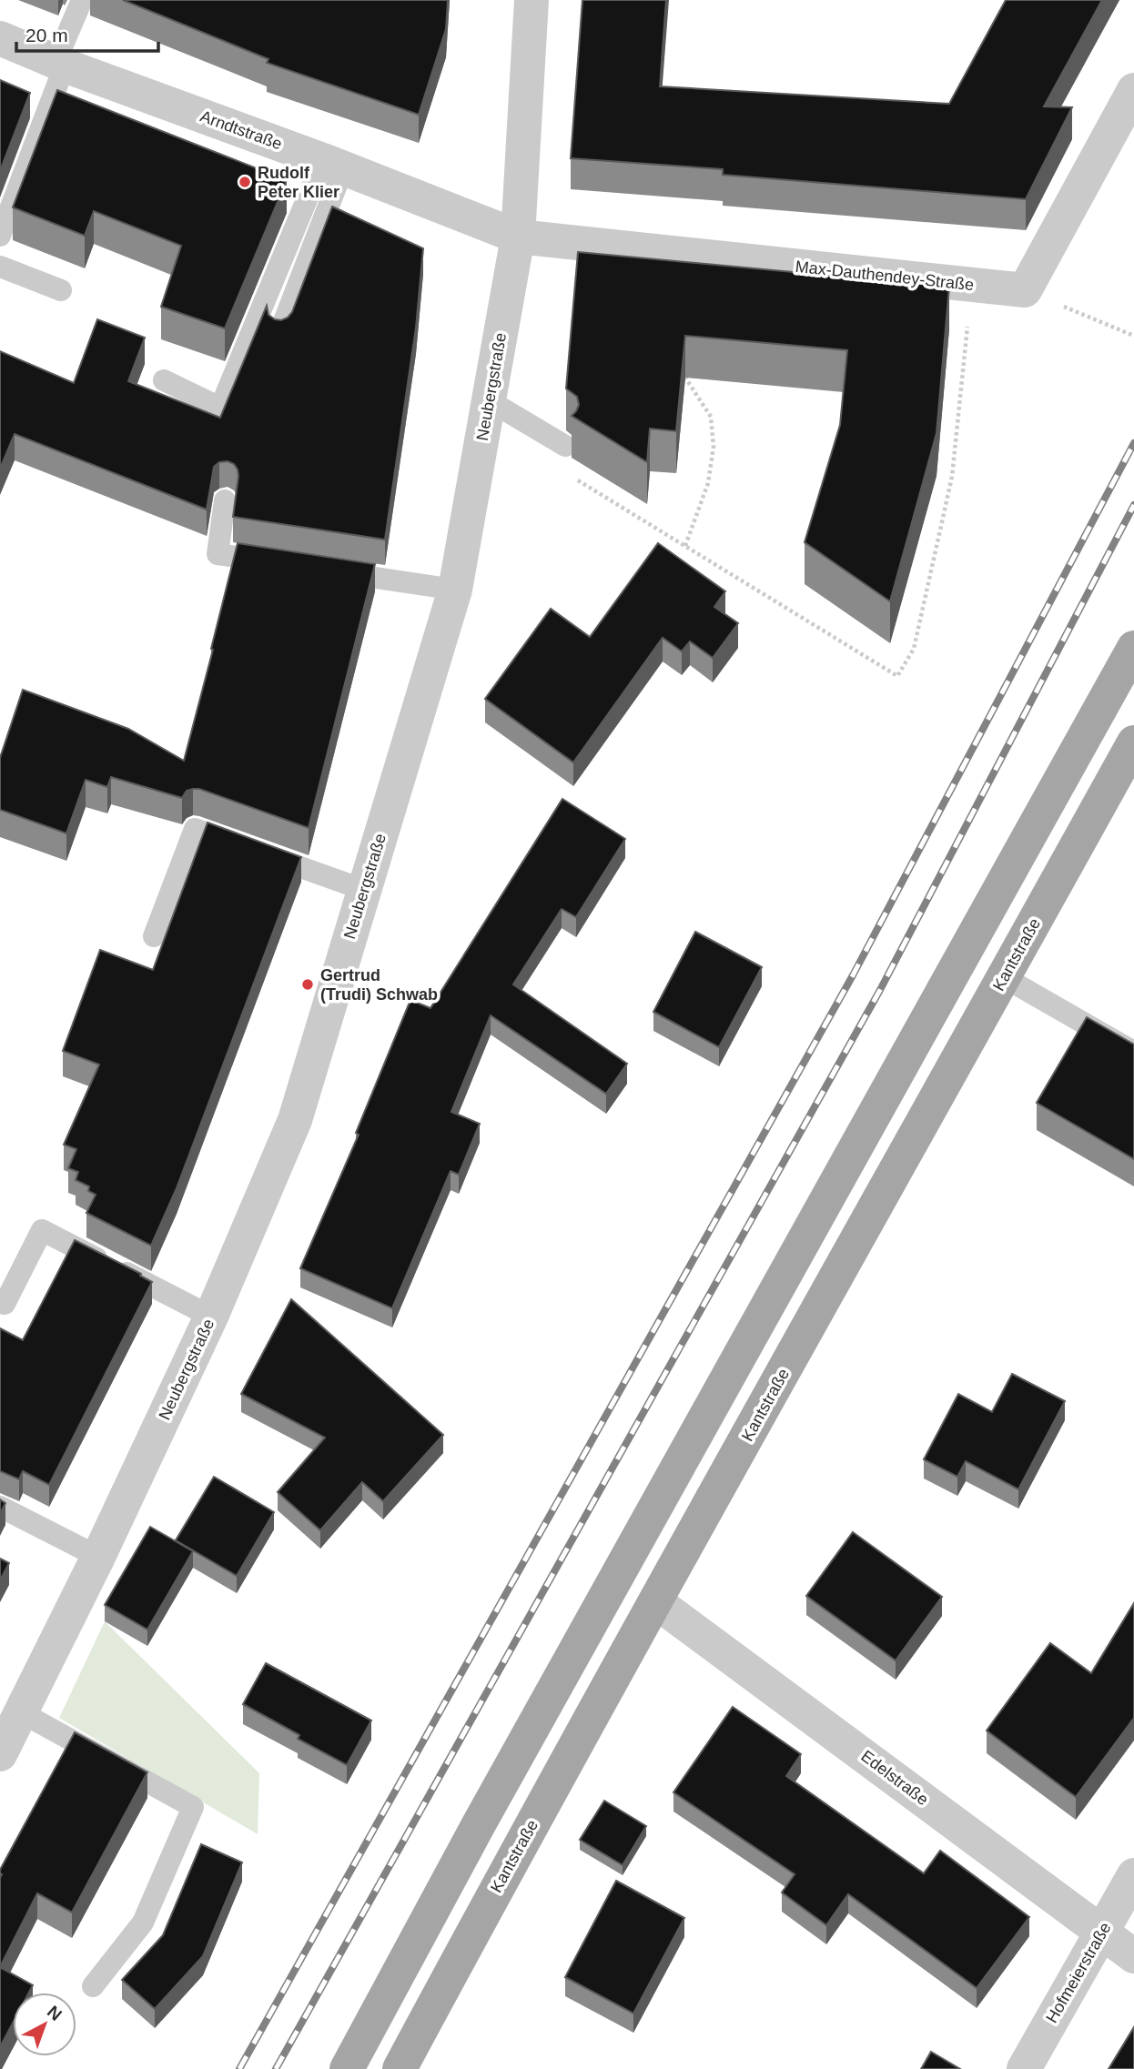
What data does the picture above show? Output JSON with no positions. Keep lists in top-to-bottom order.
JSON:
{
  "streets": {
    "main road": ["Kantstraße"],
    "street": [
      "Arndtstraße",
      "Max-Dauthendey-Straße",
      "Neubergstraße",
      "Edelstraße",
      "Hofmeierstraße"
    ]
  },
  "crossings": [
    ["Arndtstraße", "Max-Dauthendey-Straße"],
    ["Arndtstraße", "Neubergstraße"],
    ["Max-Dauthendey-Straße", "Neubergstraße"],
    ["Kantstraße", "Edelstraße"],
    ["Edelstraße", "Hofmeierstraße"]
  ],
  "places": ["Rudolf Peter Klier", "Gertrud (Trudi) Schwab"],
  "scale_bar": "20 m",
  "north": "top right"
}
